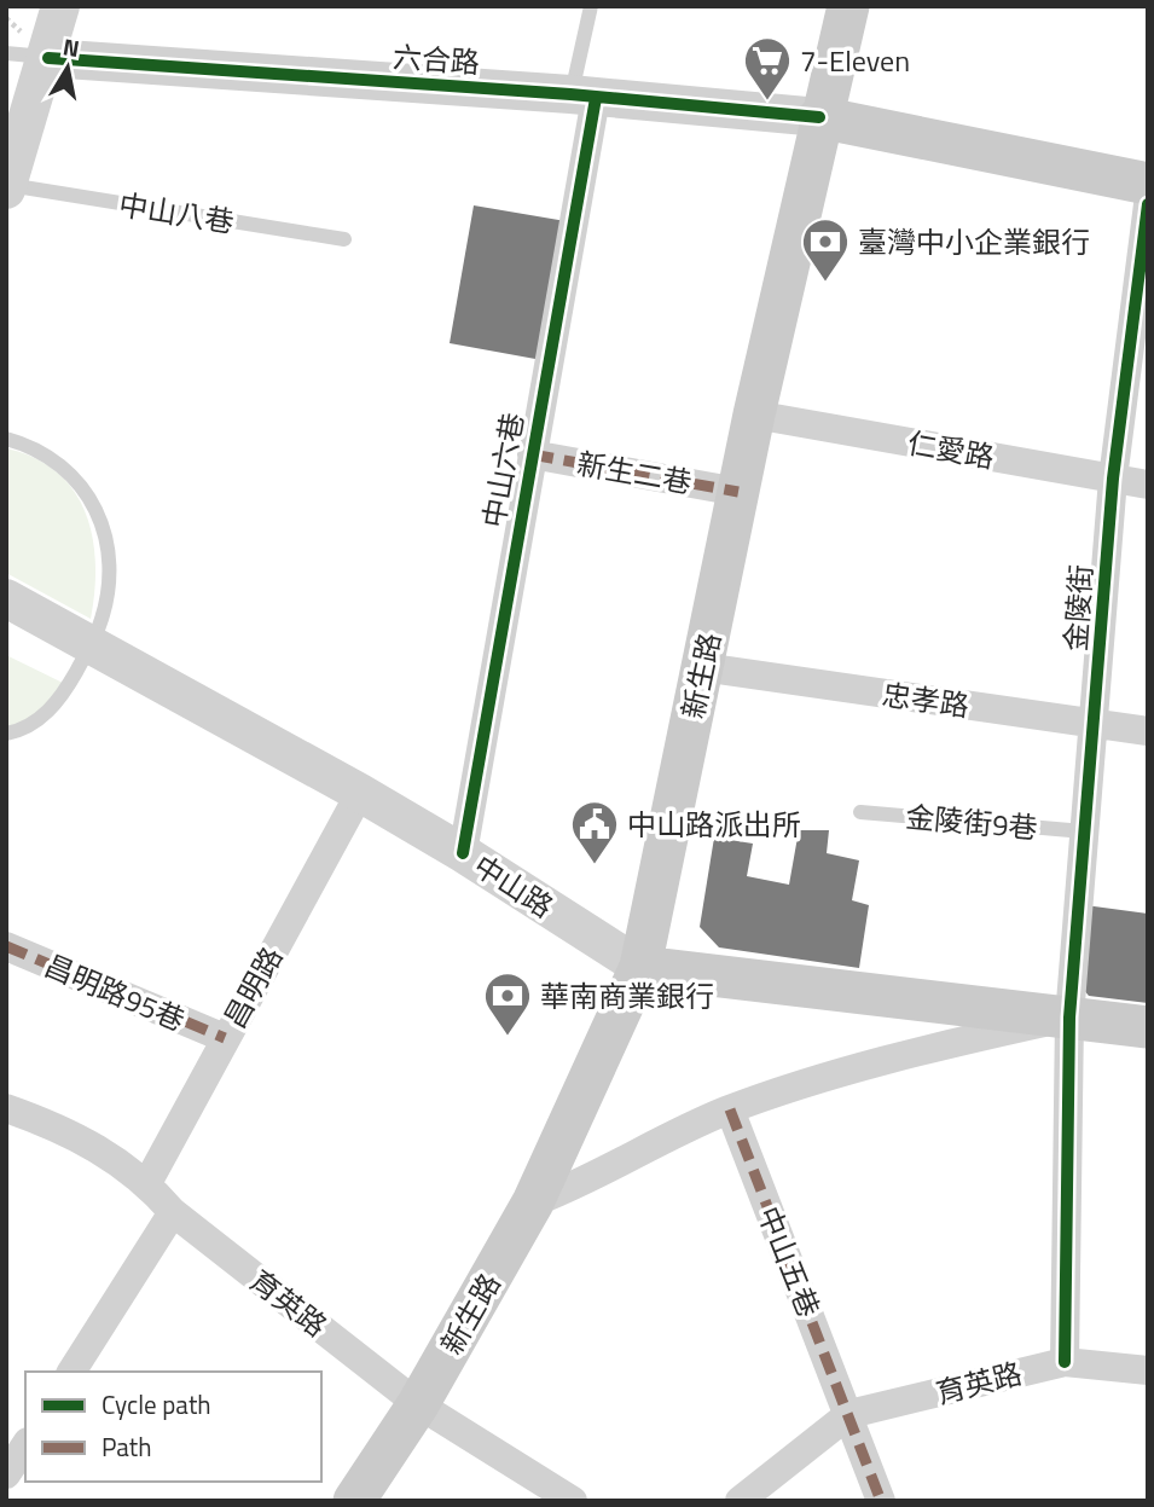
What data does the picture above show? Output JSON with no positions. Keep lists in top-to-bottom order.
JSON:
{
  "streets": {
    "main road": ["新生路", "中山路"],
    "street": [
      "六合路",
      "仁愛路",
      "中山六巷",
      "新生二巷",
      "金陵街",
      "忠孝路",
      "昌明路",
      "昌明路95巷",
      "中山五巷",
      "育英路"
    ],
    "lane": ["中山八巷", "金陵街9巷"]
  },
  "crossings": [
    ["六合路", "中山六巷"],
    ["六合路", "新生路"],
    ["仁愛路", "金陵街"],
    ["仁愛路", "新生路"],
    ["中山六巷", "新生二巷"],
    ["中山六巷", "中山路"],
    ["新生二巷", "新生路"],
    ["金陵街", "忠孝路"],
    ["金陵街", "金陵街9巷"],
    ["金陵街", "中山路"],
    ["金陵街", "育英路"],
    ["新生路", "忠孝路"],
    ["新生路", "中山路"],
    ["新生路", "育英路"],
    ["中山路", "昌明路"],
    ["中山路", "中山五巷"],
    ["昌明路", "昌明路95巷"],
    ["昌明路", "育英路"],
    ["中山五巷", "育英路"]
  ],
  "places": {
    "supermarket": ["7-Eleven"],
    "bank": ["臺灣中小企業銀行", "華南商業銀行"],
    "public building": ["中山路派出所"]
  },
  "legend": ["Cycle path", "Path"],
  "north": "top"
}
